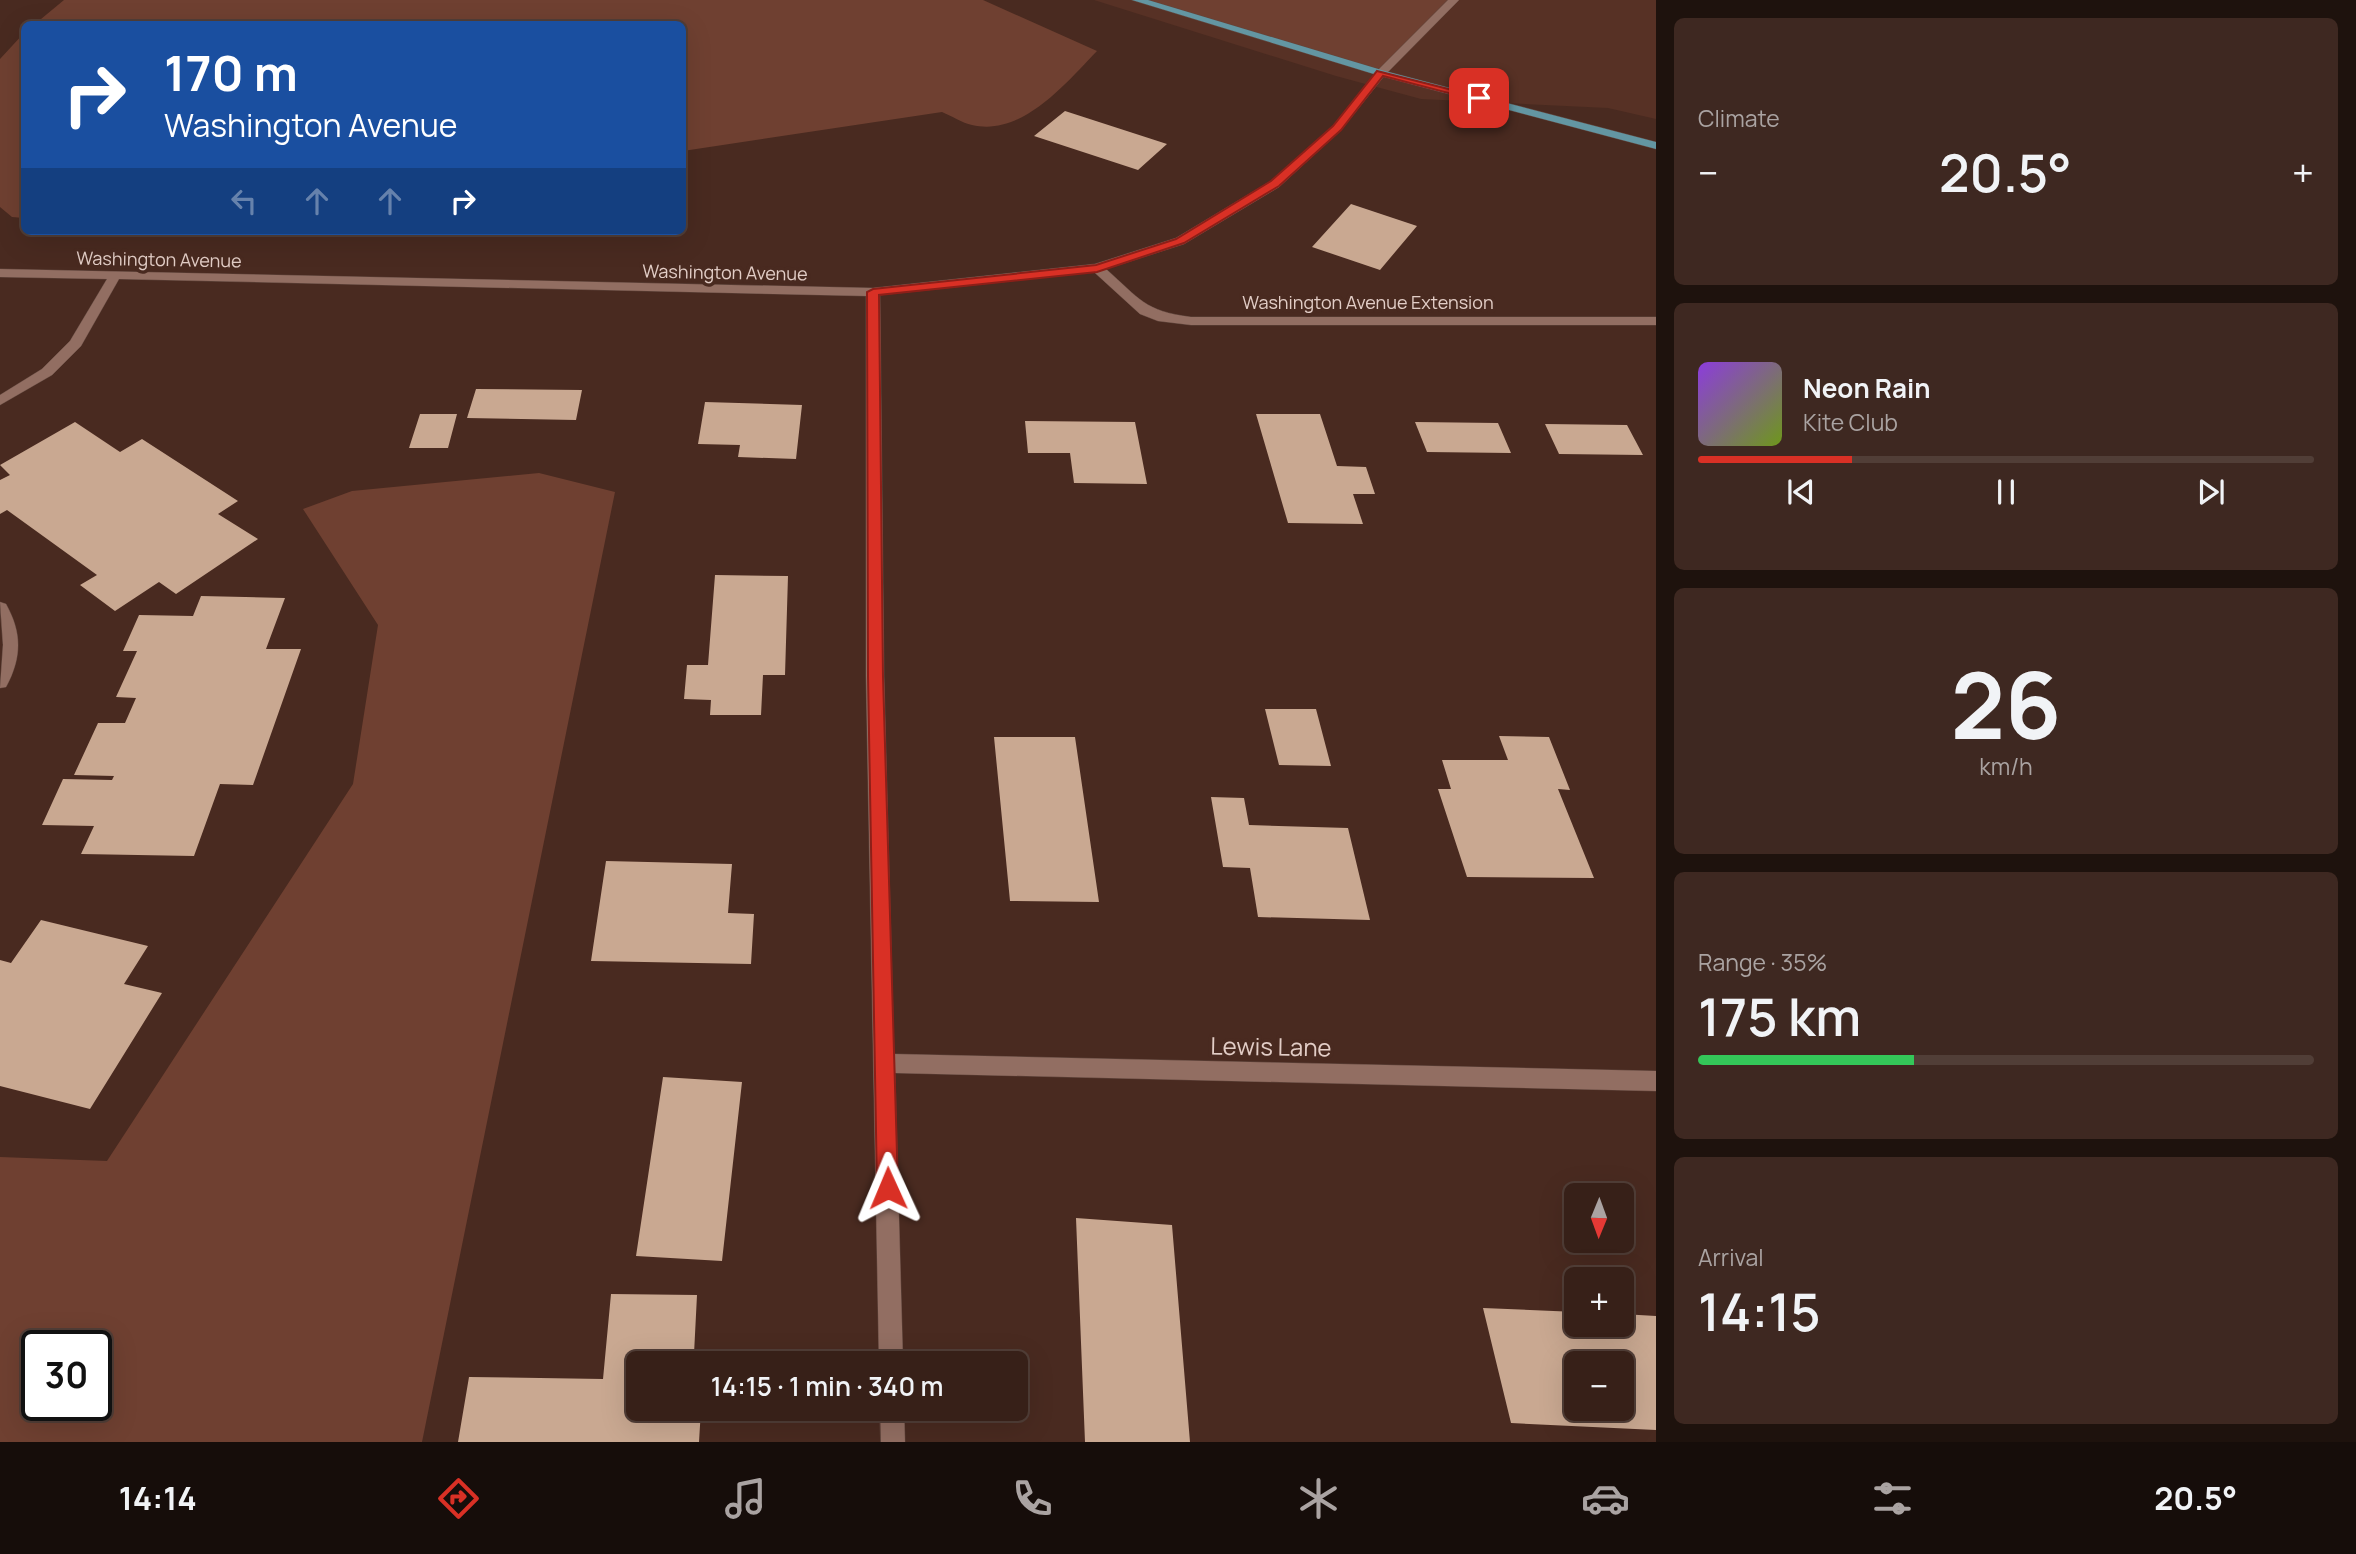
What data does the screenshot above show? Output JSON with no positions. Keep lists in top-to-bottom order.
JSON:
{
  "streets": {
    "street": ["Washington Avenue", "Washington Avenue Extension", "Lewis Lane"]
  },
  "crossings": [
    ["Washington Avenue", "Washington Avenue Extension"]
  ],
  "north": "bottom",
  "page": {
    "tile": [
      "Climate",
      ["26", "km/h"],
      ["Range · 35%", "175 km"],
      ["Arrival", "14:15"]
    ],
    "turn": ["170 m", "Washington Avenue"],
    "heat": ["−", "20.5°", "+"],
    "song": ["Neon Rain", "Kite Club"],
    "map_buttons": ["+", "−"],
    "limit": "30",
    "trip": "14:15 · 1 min · 340 m",
    "tabs": ["14:14", "20.5°"]
  }
}
